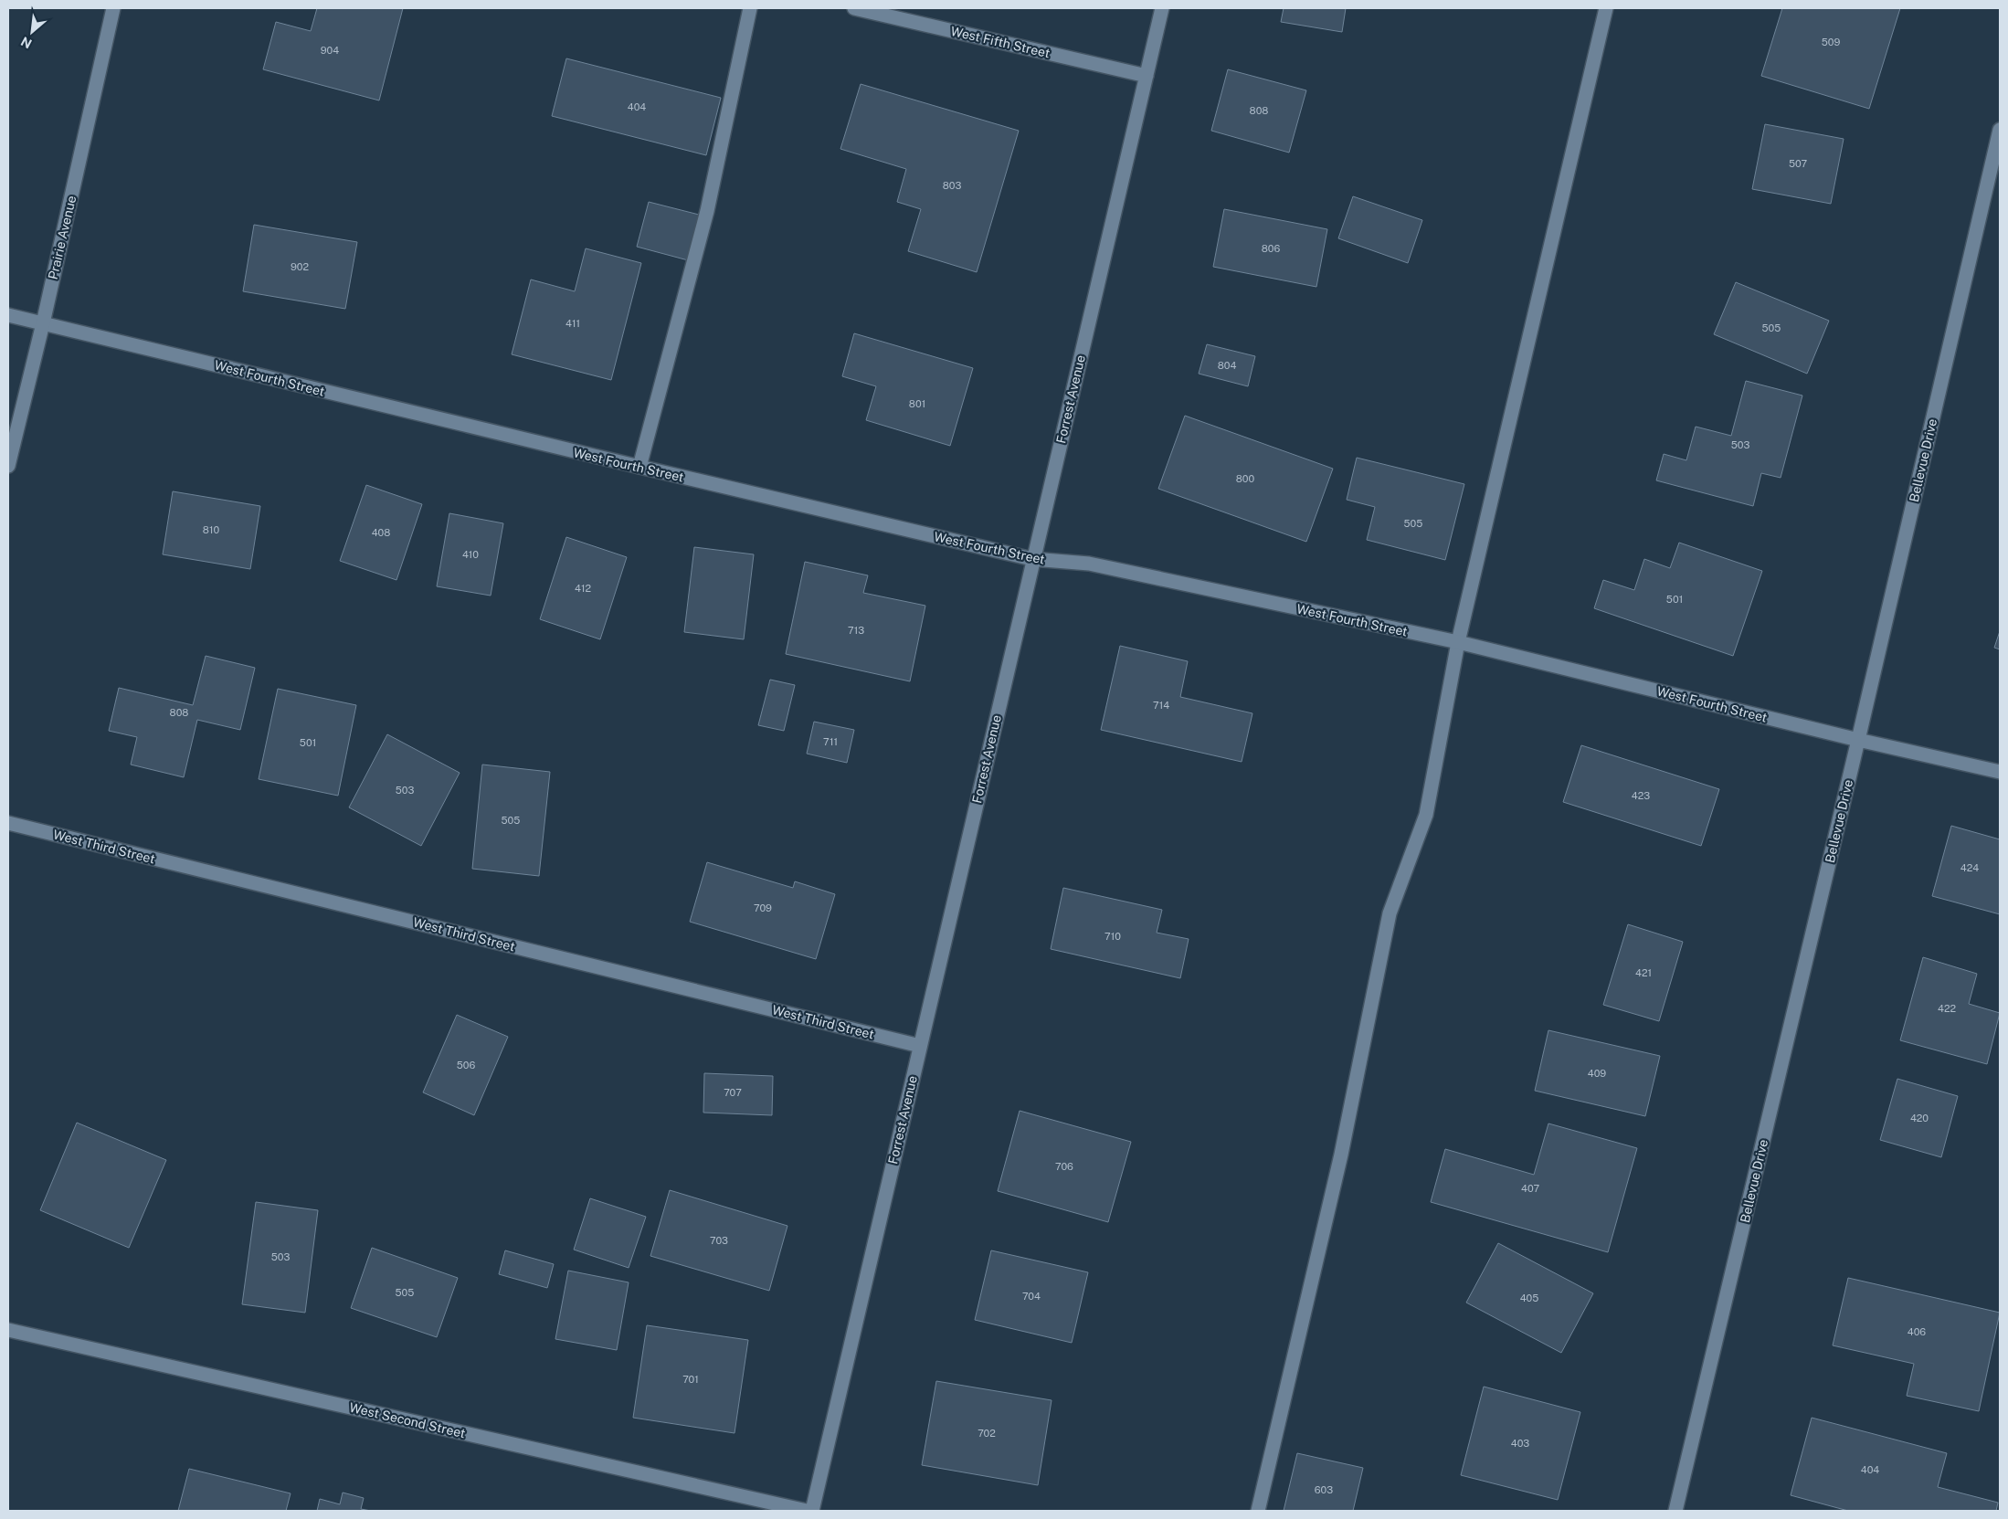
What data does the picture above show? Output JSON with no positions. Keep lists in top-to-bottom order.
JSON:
{
  "streets": {
    "street": [
      "West Fifth Street",
      "Prairie Avenue",
      "West Fourth Street",
      "Forrest Avenue",
      "Bellevue Drive",
      "West Third Street",
      "West Second Street"
    ]
  },
  "crossings": [
    ["West Fifth Street", "Forrest Avenue"],
    ["Prairie Avenue", "West Fourth Street"],
    ["West Fourth Street", "Forrest Avenue"],
    ["West Fourth Street", "Bellevue Drive"],
    ["Forrest Avenue", "West Third Street"]
  ],
  "house_numbers": [
    "509",
    "904",
    "404",
    "808",
    "507",
    "803",
    "806",
    "902",
    "411",
    "505",
    "804",
    "801",
    "503",
    "800",
    "505",
    "810",
    "408",
    "410",
    "412",
    "501",
    "713",
    "714",
    "808",
    "711",
    "501",
    "503",
    "423",
    "505",
    "424",
    "709",
    "710",
    "421",
    "422",
    "506",
    "409",
    "707",
    "420",
    "706",
    "407",
    "703",
    "503",
    "505",
    "704",
    "405",
    "406",
    "701",
    "702",
    "403",
    "404",
    "603"
  ],
  "north": "bottom left"
}
